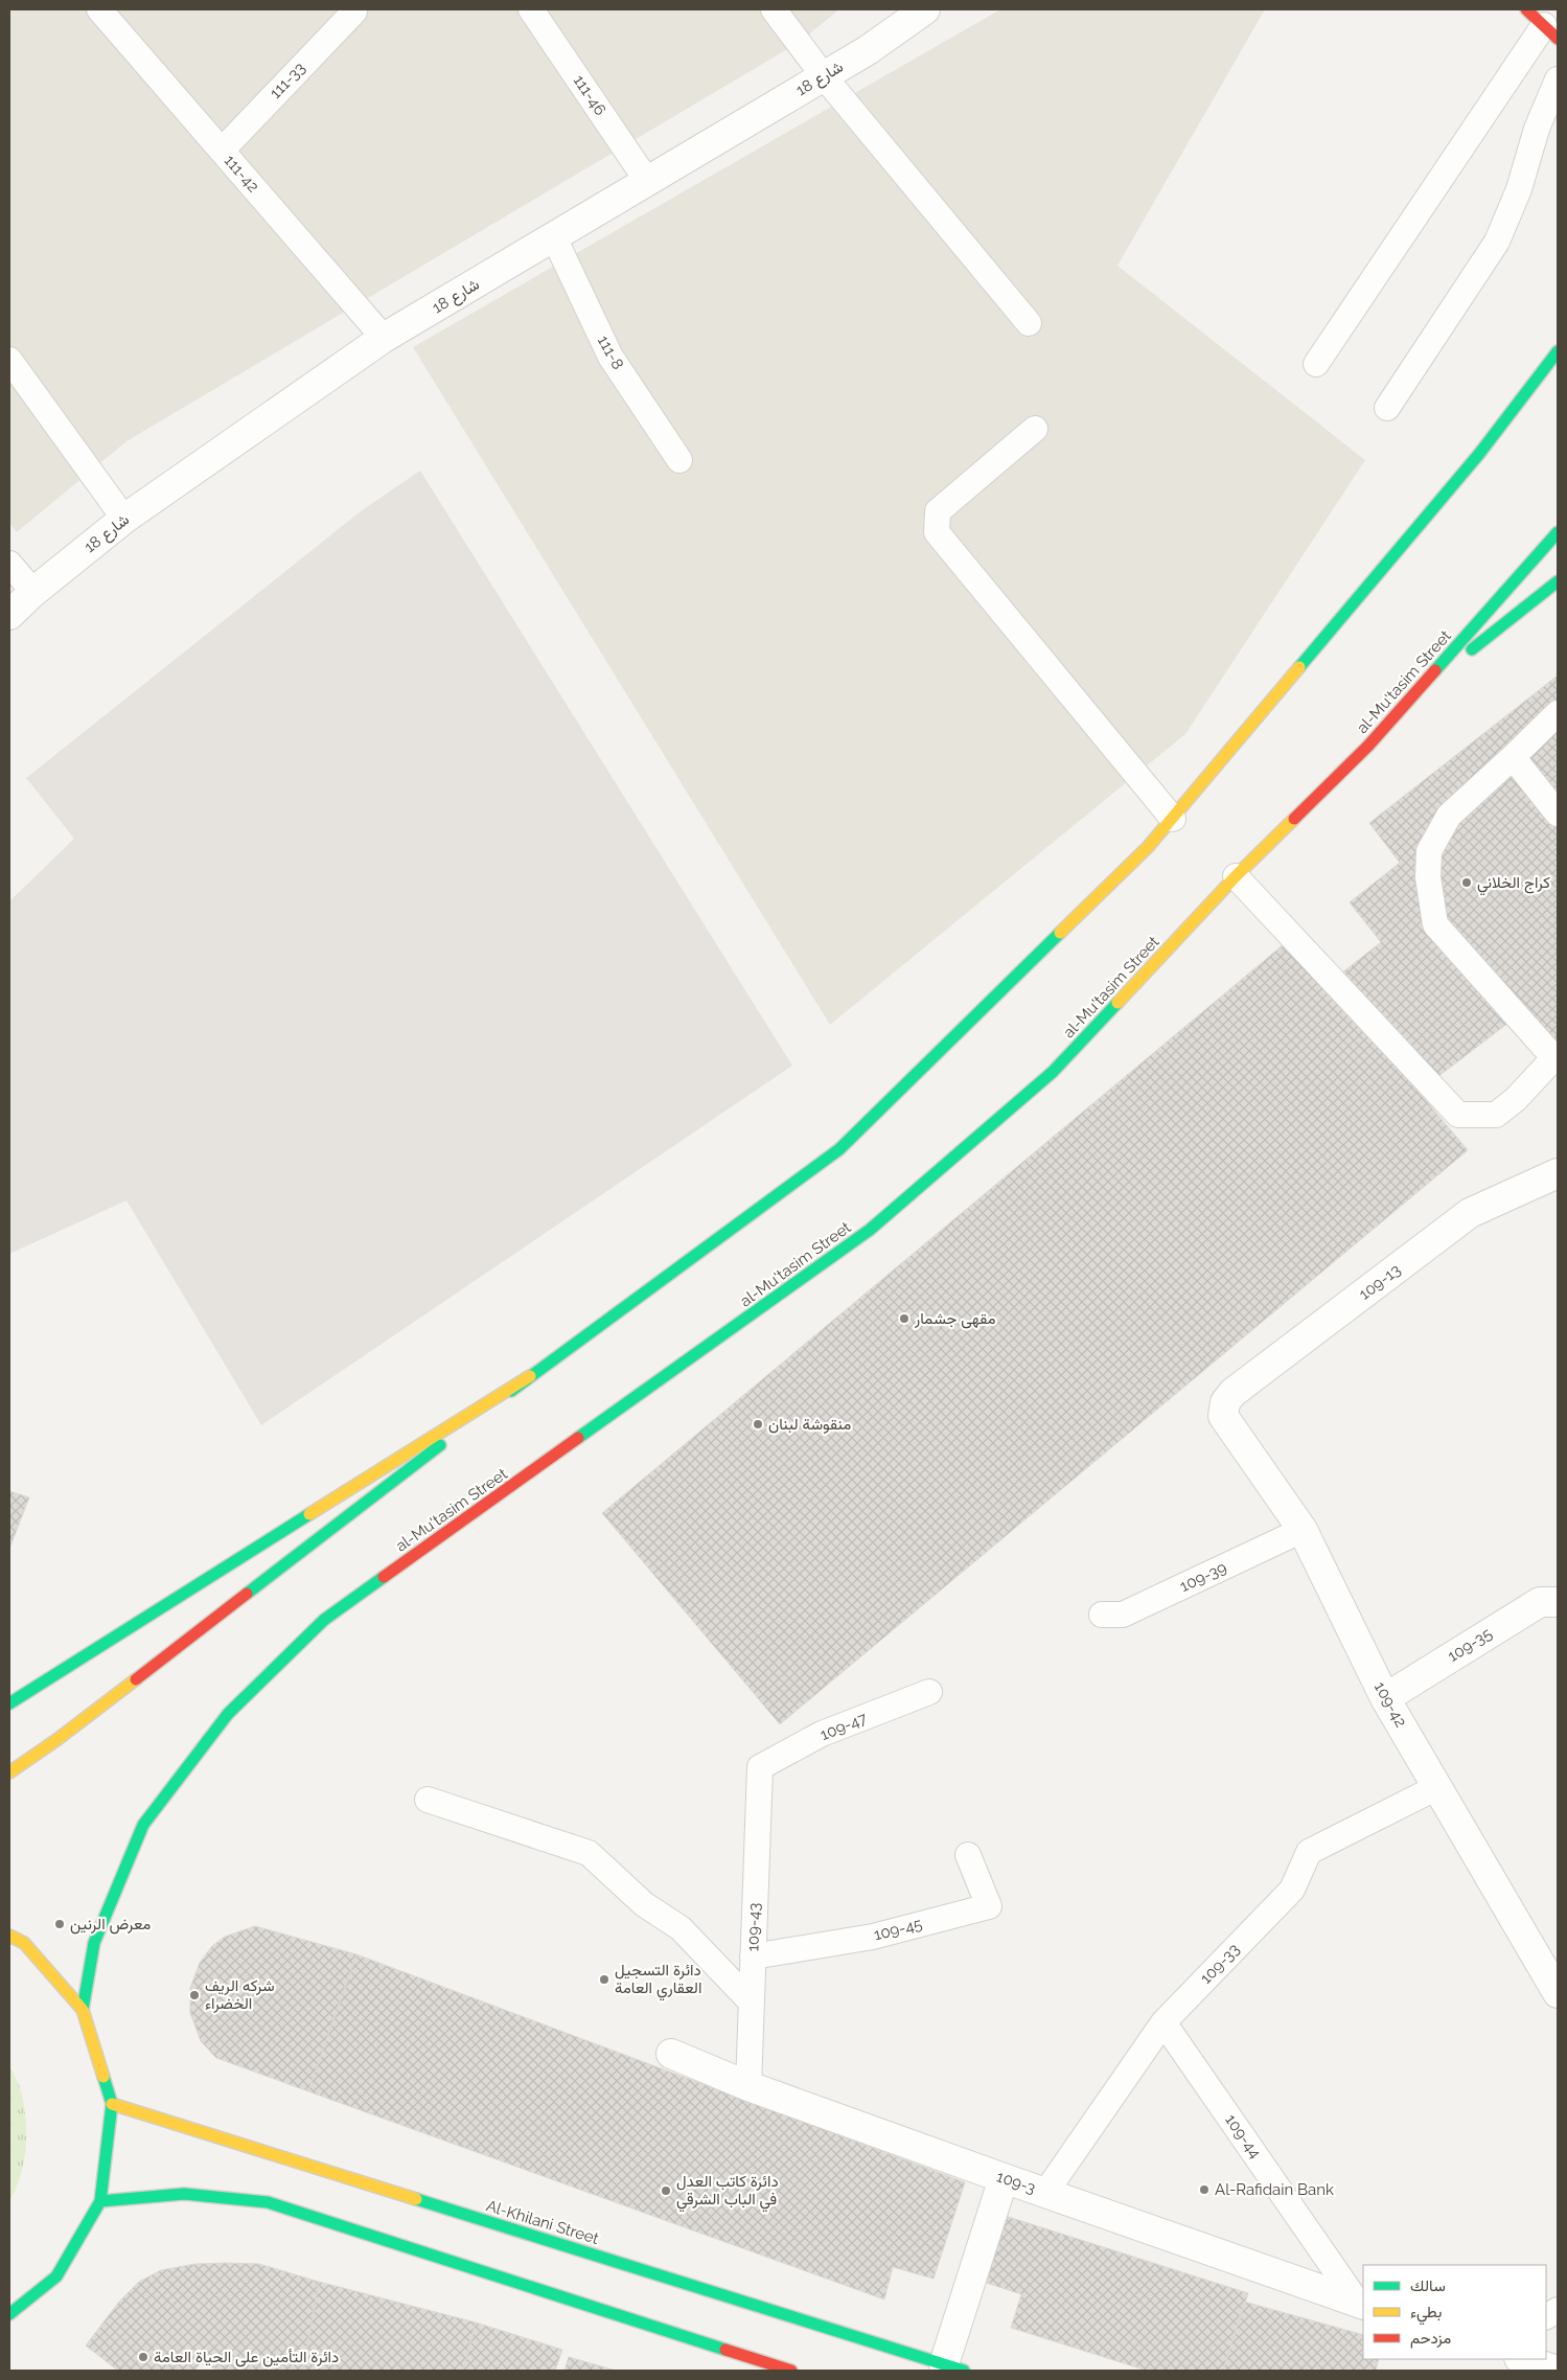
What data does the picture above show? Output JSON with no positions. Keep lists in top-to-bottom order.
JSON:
{
  "streets": {
    "main road": ["al-Mu'tasim Street", "Al-Khilani Street"],
    "street": [
      "شارع 18",
      "109-13",
      "109-35",
      "109-42",
      "109-3"
    ],
    "lane": [
      "111-33",
      "111-46",
      "111-42",
      "111-8",
      "109-39",
      "109-47",
      "109-43",
      "109-45",
      "109-33",
      "109-44"
    ]
  },
  "crossings": [
    ["شارع 18", "111-46"],
    ["شارع 18", "111-42"],
    ["شارع 18", "111-8"],
    ["111-33", "111-42"],
    ["109-13", "109-42"],
    ["109-39", "109-42"],
    ["109-35", "109-42"],
    ["109-42", "109-33"],
    ["109-47", "109-43"],
    ["109-43", "109-45"],
    ["109-43", "109-3"],
    ["109-33", "109-44"],
    ["109-33", "109-3"],
    ["109-44", "109-3"]
  ],
  "places": [
    "كراج الخلاني",
    "مقهى جشمار",
    "منقوشة لبنان",
    "معرض الرنين",
    "دائرة التسجيل العقاري العامة",
    "شركه الريف الخضراء",
    "Al-Rafidain Bank",
    "دائرة كاتب العدل في الباب الشرقي",
    "دائرة التأمين على الحياة العامة"
  ],
  "legend": ["سالك", "بطيء", "مزدحم"]
}
